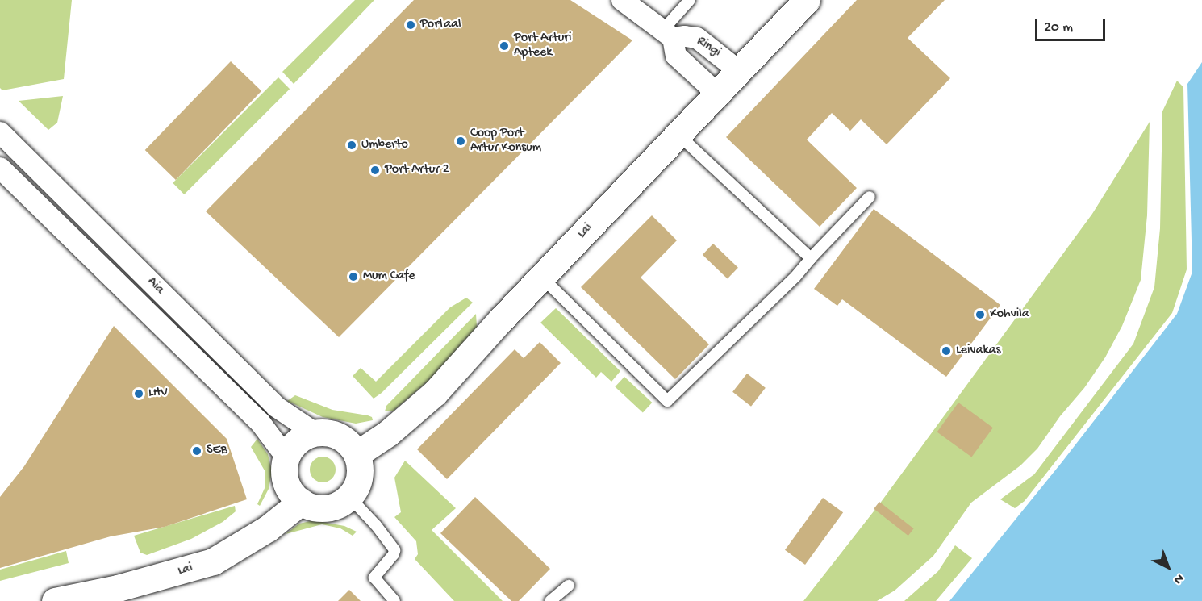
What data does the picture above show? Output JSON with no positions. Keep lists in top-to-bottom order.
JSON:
{
  "streets": {
    "street": ["Ringi", "Lai", "Aia"]
  },
  "crossings": [
    ["Ringi", "Lai"],
    ["Lai", "Aia"]
  ],
  "places": [
    "Portaal",
    "Port Arturi Apteek",
    "Coop Port Artur Konsum",
    "Umberto",
    "Port Artur 2",
    "Mum Cafe",
    "Kohvila",
    "Leivakas",
    "LHV",
    "SEB"
  ],
  "scale_bar": "20 m",
  "north": "bottom right"
}
